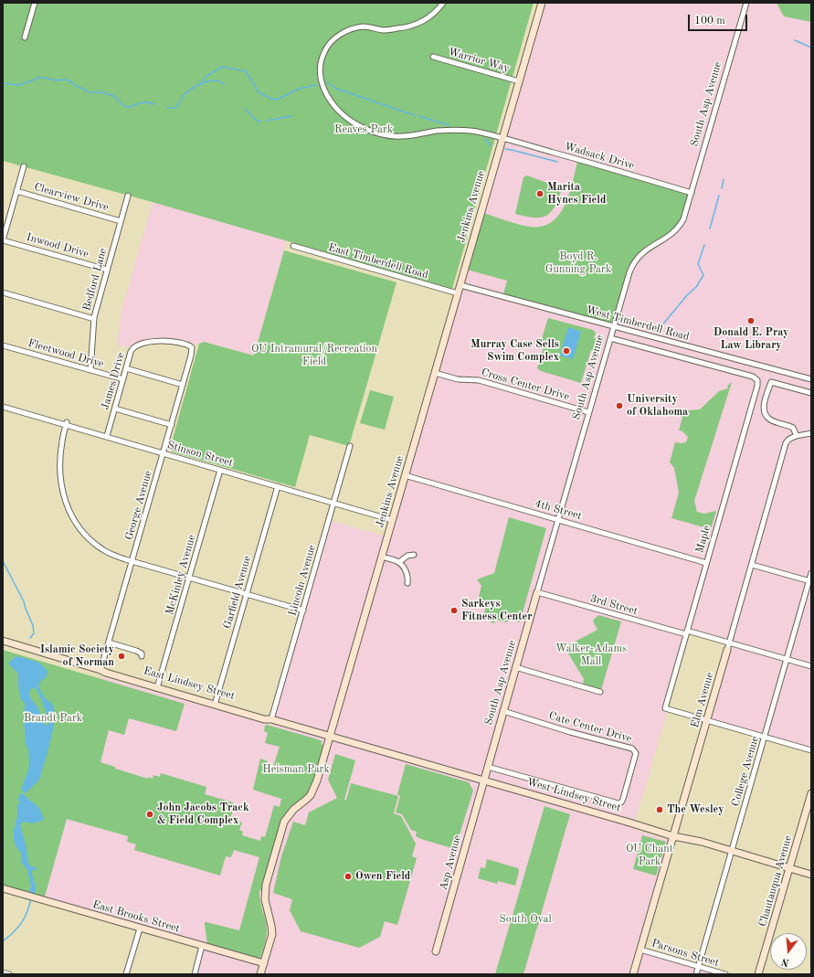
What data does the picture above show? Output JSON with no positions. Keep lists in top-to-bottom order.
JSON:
{
  "streets": {
    "street": [
      "Warrior Way",
      "South Asp Avenue",
      "Wadsack Drive",
      "Clearview Drive",
      "Jenkins Avenue",
      "Inwood Drive",
      "East Timberdell Road",
      "Bedford Lane",
      "West Timberdell Road",
      "Fleetwood Drive",
      "James Drive",
      "Cross Center Drive",
      "Stinson Street",
      "George Avenue",
      "4th Street",
      "Maple",
      "McKinley Avenue",
      "Lincoln Avenue",
      "Garfield Avenue",
      "3rd Street",
      "East Lindsey Street",
      "Elm Avenue",
      "Cate Center Drive",
      "College Avenue",
      "West Lindsey Street",
      "Asp Avenue",
      "Chautauqua Avenue",
      "East Brooks Street",
      "Parsons Street"
    ]
  },
  "crossings": [
    ["Warrior Way", "Jenkins Avenue"],
    ["South Asp Avenue", "Wadsack Drive"],
    ["South Asp Avenue", "West Timberdell Road"],
    ["South Asp Avenue", "Cross Center Drive"],
    ["South Asp Avenue", "4th Street"],
    ["South Asp Avenue", "Maple"],
    ["South Asp Avenue", "3rd Street"],
    ["South Asp Avenue", "Cate Center Drive"],
    ["South Asp Avenue", "West Lindsey Street"],
    ["South Asp Avenue", "Asp Avenue"],
    ["Wadsack Drive", "Jenkins Avenue"],
    ["Clearview Drive", "Bedford Lane"],
    ["Jenkins Avenue", "East Timberdell Road"],
    ["Jenkins Avenue", "West Timberdell Road"],
    ["Jenkins Avenue", "Cross Center Drive"],
    ["Jenkins Avenue", "Stinson Street"],
    ["Jenkins Avenue", "4th Street"],
    ["Jenkins Avenue", "East Lindsey Street"],
    ["Jenkins Avenue", "West Lindsey Street"],
    ["Jenkins Avenue", "East Brooks Street"],
    ["Inwood Drive", "Bedford Lane"],
    ["Bedford Lane", "Fleetwood Drive"],
    ["Fleetwood Drive", "James Drive"],
    ["James Drive", "Stinson Street"],
    ["James Drive", "George Avenue"],
    ["Stinson Street", "George Avenue"],
    ["Stinson Street", "McKinley Avenue"],
    ["Stinson Street", "Lincoln Avenue"],
    ["Stinson Street", "Garfield Avenue"],
    ["George Avenue", "East Lindsey Street"],
    ["4th Street", "Maple"],
    ["Maple", "3rd Street"],
    ["Maple", "Elm Avenue"],
    ["McKinley Avenue", "East Lindsey Street"],
    ["Lincoln Avenue", "East Lindsey Street"],
    ["Garfield Avenue", "East Lindsey Street"],
    ["3rd Street", "Elm Avenue"],
    ["3rd Street", "College Avenue"],
    ["East Lindsey Street", "West Lindsey Street"],
    ["Elm Avenue", "West Lindsey Street"],
    ["Elm Avenue", "Parsons Street"],
    ["College Avenue", "West Lindsey Street"],
    ["College Avenue", "Parsons Street"],
    ["West Lindsey Street", "Asp Avenue"],
    ["West Lindsey Street", "Chautauqua Avenue"]
  ],
  "parks": [
    "Reaves Park",
    "Boyd R. Gunning Park",
    "OU Intramural/Recreation Field",
    "Walker-Adams Mall",
    "Brandt Park",
    "Heisman Park",
    "OU Chant Park",
    "South Oval"
  ],
  "places": [
    "Marita Hynes Field",
    "Donald E. Pray Law Library",
    "Murray Case Sells Swim Complex",
    "University of Oklahoma",
    "Sarkeys Fitness Center",
    "Islamic Society of Norman",
    "The Wesley",
    "John Jacobs Track & Field Complex",
    "Owen Field"
  ],
  "scale_bar": "100 m",
  "north": "bottom"
}
